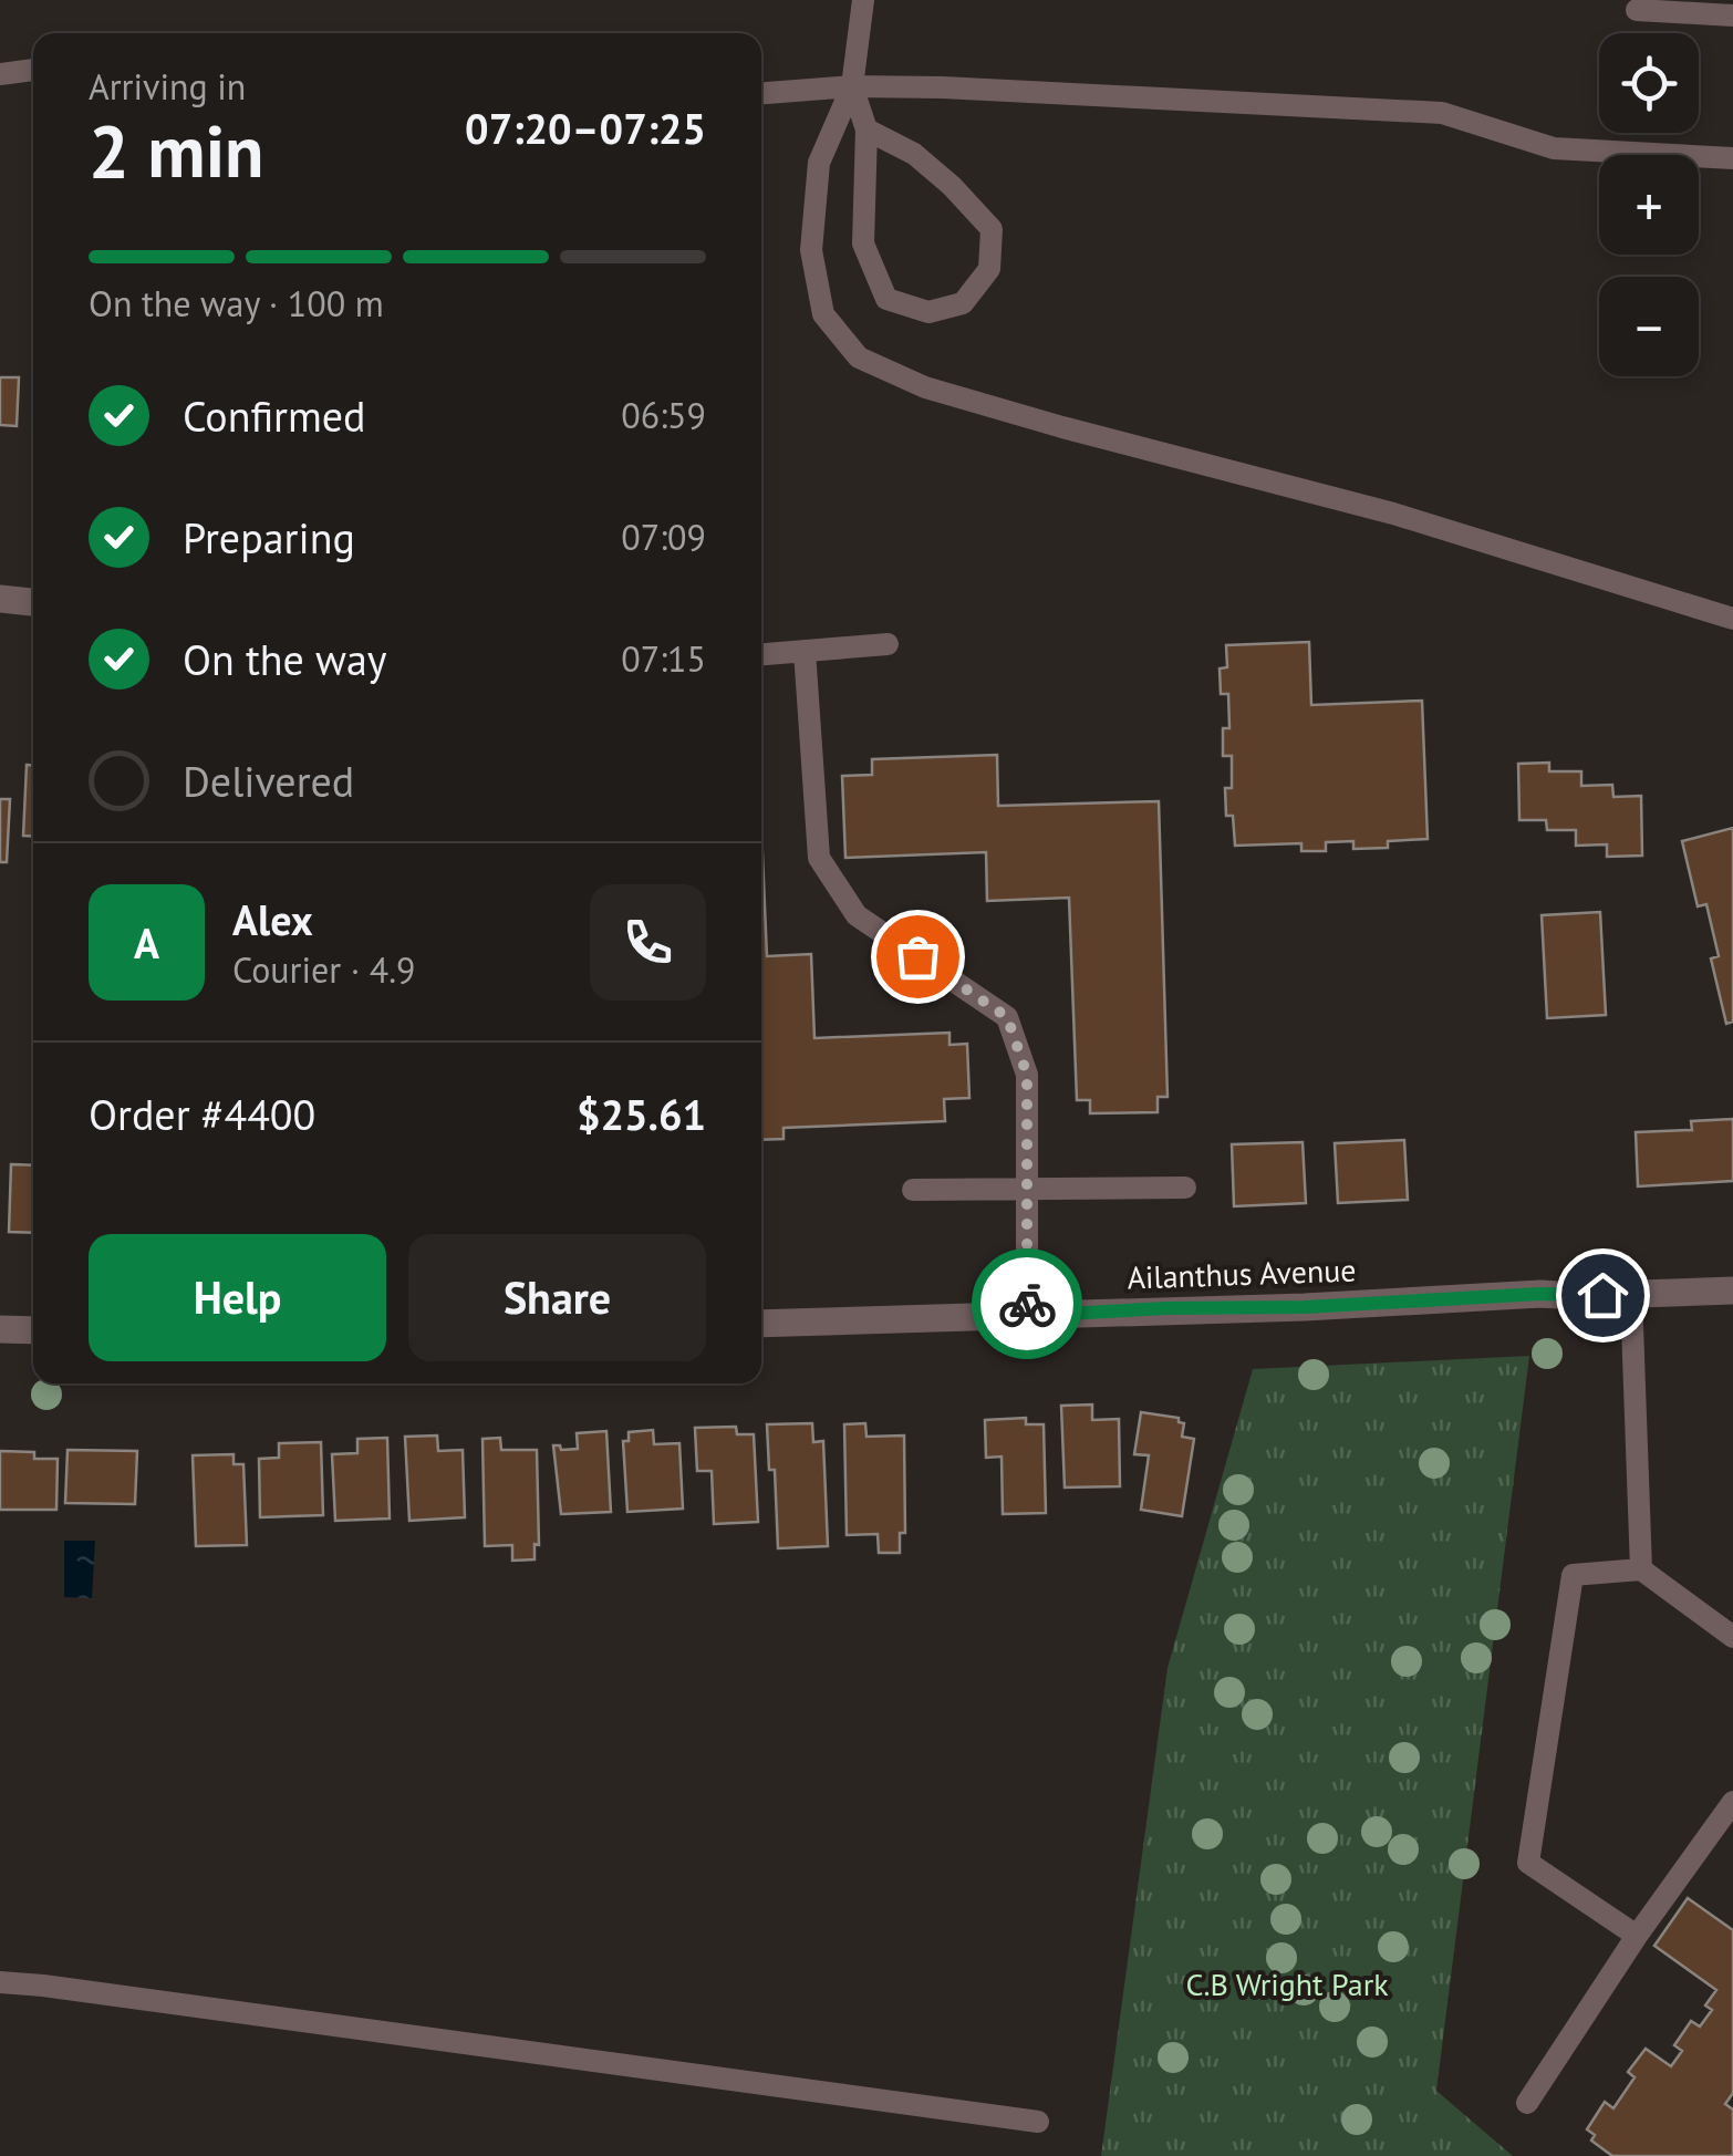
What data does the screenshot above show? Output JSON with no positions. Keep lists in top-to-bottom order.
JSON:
{
  "streets": {
    "street": ["Ailanthus Avenue"]
  },
  "parks": ["C.B Wright Park"],
  "page": {
    "map_buttons": ["+", "−"],
    "heading": ["2 min", "Arriving in", "07:20–07:25"],
    "panel": [
      "Alex",
      "Courier · 4.9",
      "Order #4400",
      "$25.61"
    ],
    "bar": "On the way · 100 m",
    "list": [
      ["Confirmed", "06:59"],
      ["Preparing", "07:09"],
      ["On the way", "07:15"],
      "Delivered"
    ],
    "round": "A",
    "buttons": ["Help", "Share"]
  }
}
